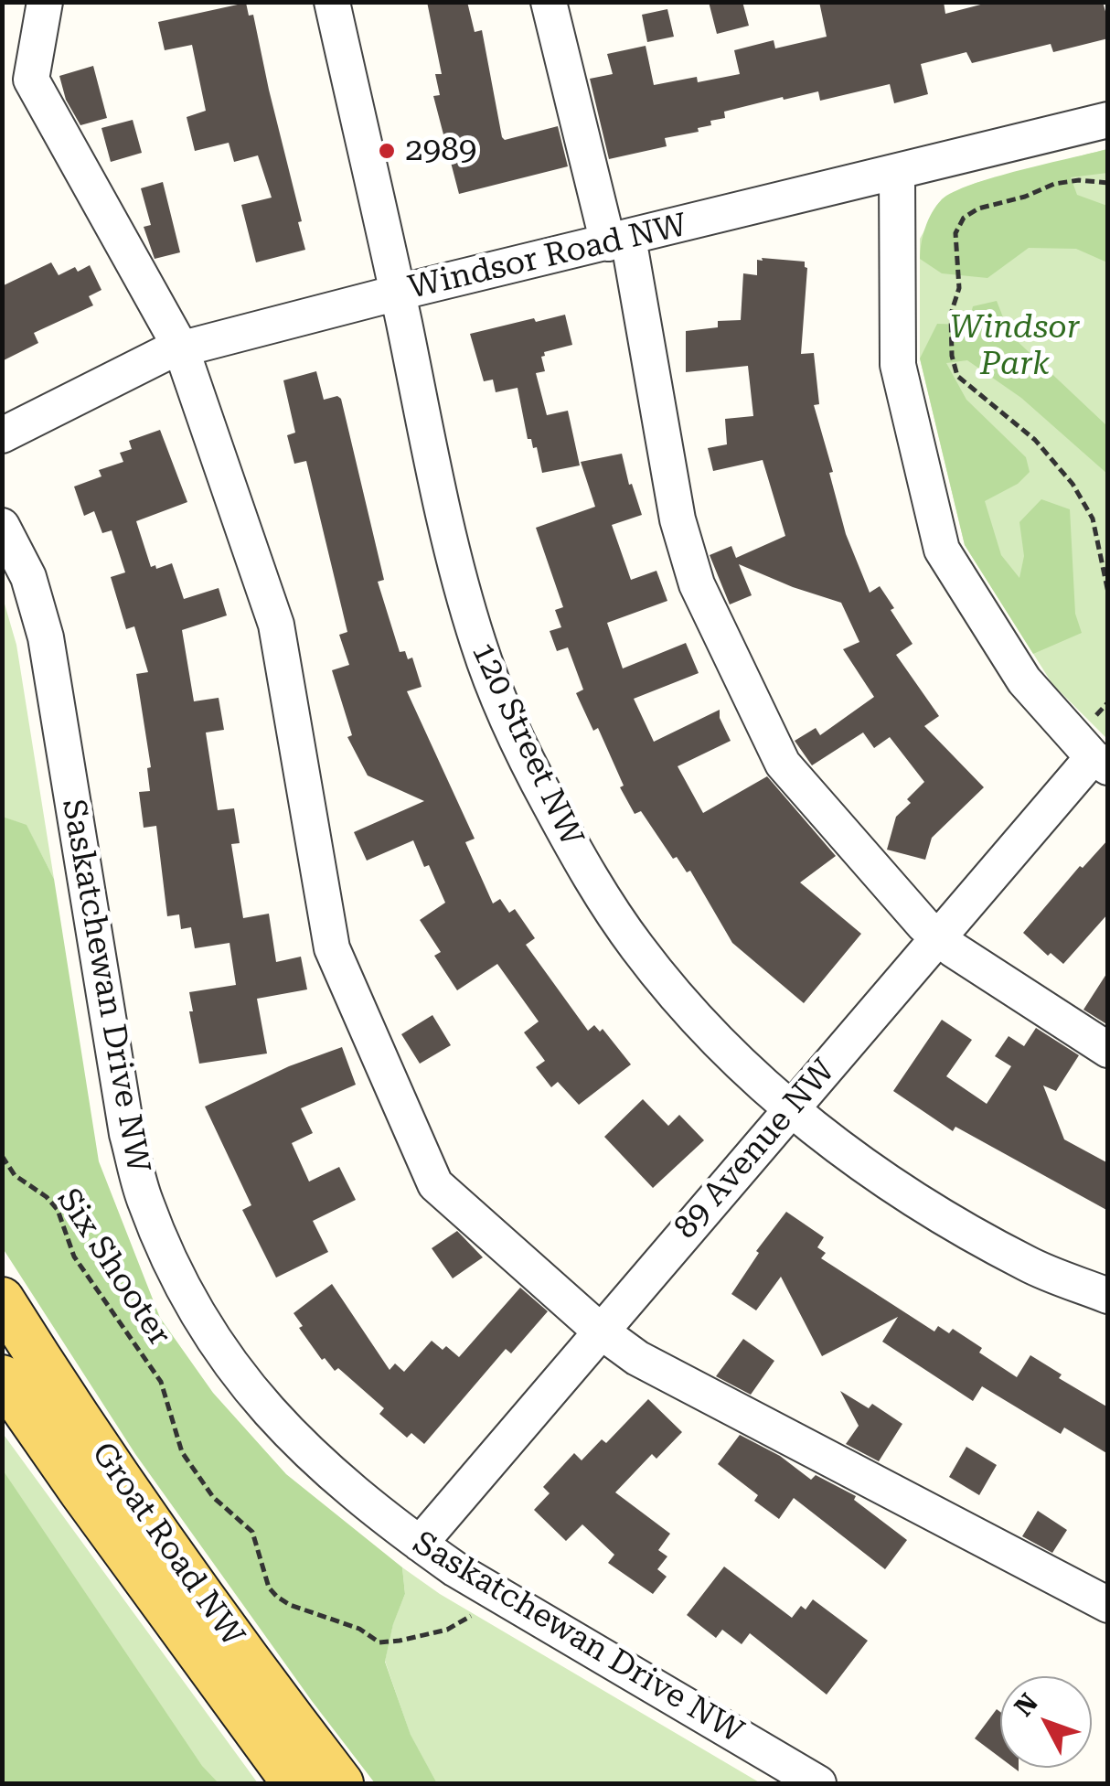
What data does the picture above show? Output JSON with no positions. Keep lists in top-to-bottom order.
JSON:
{
  "streets": {
    "main road": ["Groat Road NW"],
    "street": [
      "Windsor Road NW",
      "120 Street NW",
      "Saskatchewan Drive NW",
      "89 Avenue NW"
    ],
    "path": ["Six Shooter"]
  },
  "crossings": [
    ["Windsor Road NW", "120 Street NW"],
    ["120 Street NW", "89 Avenue NW"],
    ["Saskatchewan Drive NW", "89 Avenue NW"]
  ],
  "parks": ["Windsor Park"],
  "places": ["2989"],
  "north": "top left"
}
